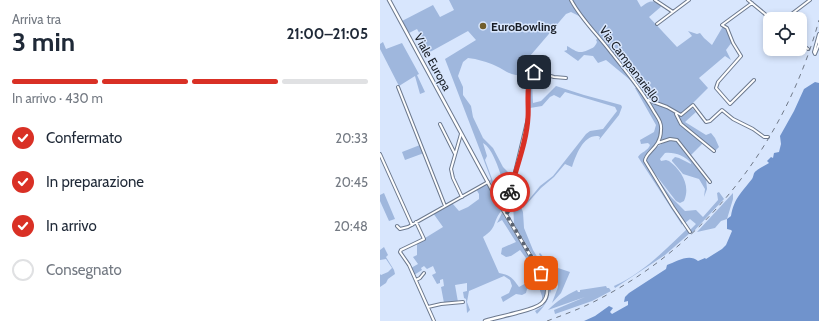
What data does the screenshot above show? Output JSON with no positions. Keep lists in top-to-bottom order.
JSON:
{
  "streets": {
    "street": ["Viale Europa", "Via Campanariello"]
  },
  "places": ["EuroBowling"],
  "page": {
    "heading": ["3 min", "Arriva tra", "21:00–21:05"],
    "bar": "In arrivo · 430 m",
    "list": [
      ["Confermato", "20:33"],
      ["In preparazione", "20:45"],
      ["In arrivo", "20:48"],
      "Consegnato"
    ]
  }
}
